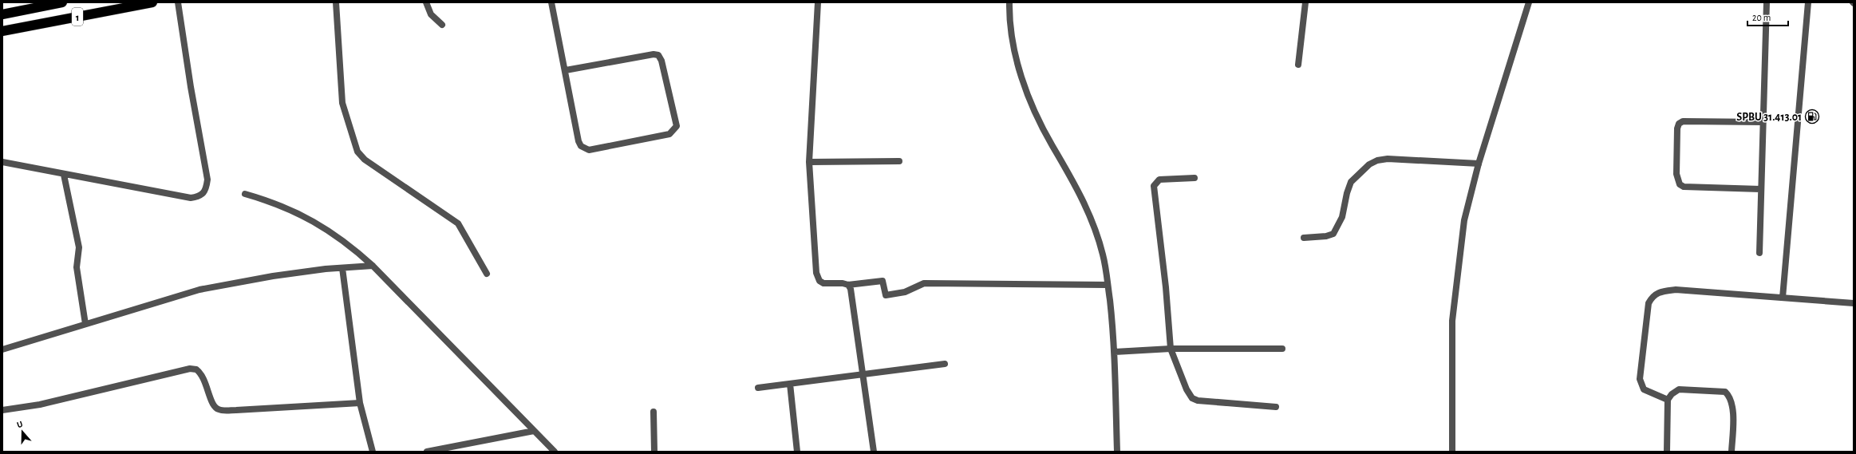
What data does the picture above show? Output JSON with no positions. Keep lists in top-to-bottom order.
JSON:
{
  "streets": {
    "highway": ["1"]
  },
  "places": {
    "fuel station": ["SPBU 31.413.01"]
  },
  "scale_bar": "20 m",
  "north": "top"
}
